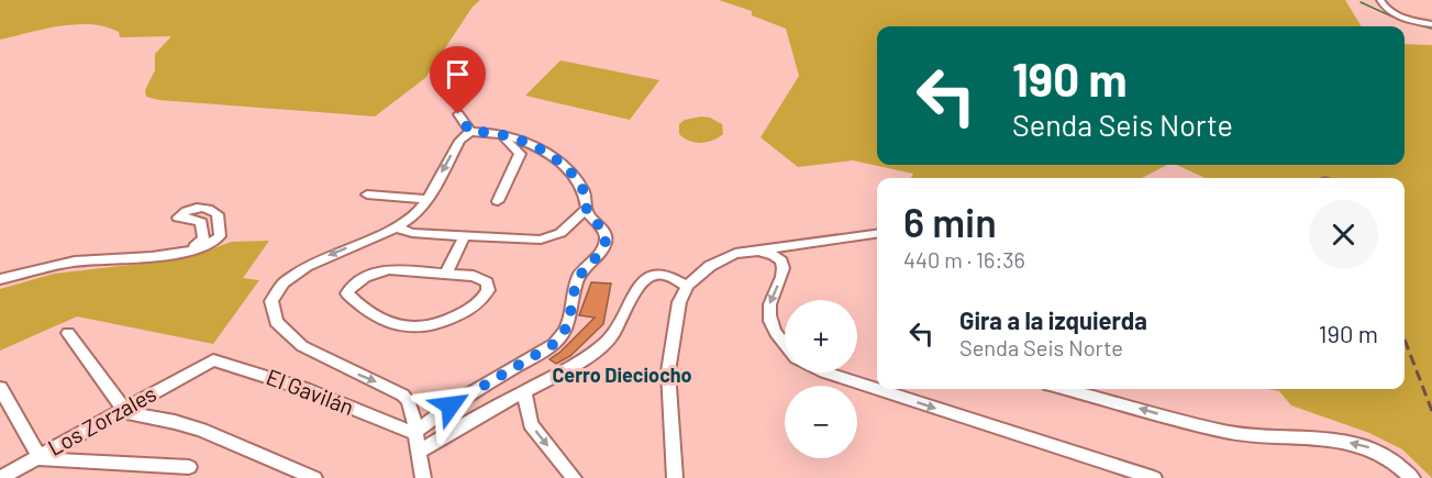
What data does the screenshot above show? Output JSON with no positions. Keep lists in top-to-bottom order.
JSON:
{
  "streets": {
    "street": ["El Gavilán", "Los Zorzales"]
  },
  "crossings": [
    ["El Gavilán", "Los Zorzales"]
  ],
  "districts": ["Cerro Dieciocho"],
  "page": {
    "turn": ["190 m", "Senda Seis Norte"],
    "heading": ["6 min", "440 m · 16:36"],
    "list": [
      {
        "name": "Gira a la izquierda",
        "note": "Senda Seis Norte",
        "value": "190 m"
      }
    ],
    "map_buttons": ["+", "−"]
  }
}
